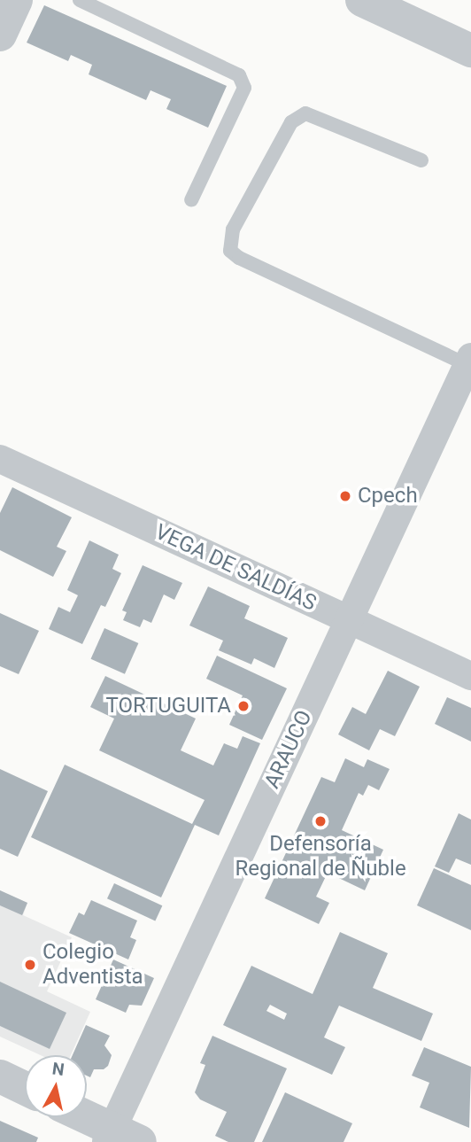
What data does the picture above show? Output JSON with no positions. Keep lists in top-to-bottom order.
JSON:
{
  "streets": {
    "street": ["VEGA DE SALDÍAS", "ARAUCO"]
  },
  "crossings": [
    ["VEGA DE SALDÍAS", "ARAUCO"]
  ],
  "places": [
    "Cpech",
    "TORTUGUITA",
    "Defensoría Regional de Ñuble",
    "Colegio Adventista"
  ],
  "north": "top"
}
